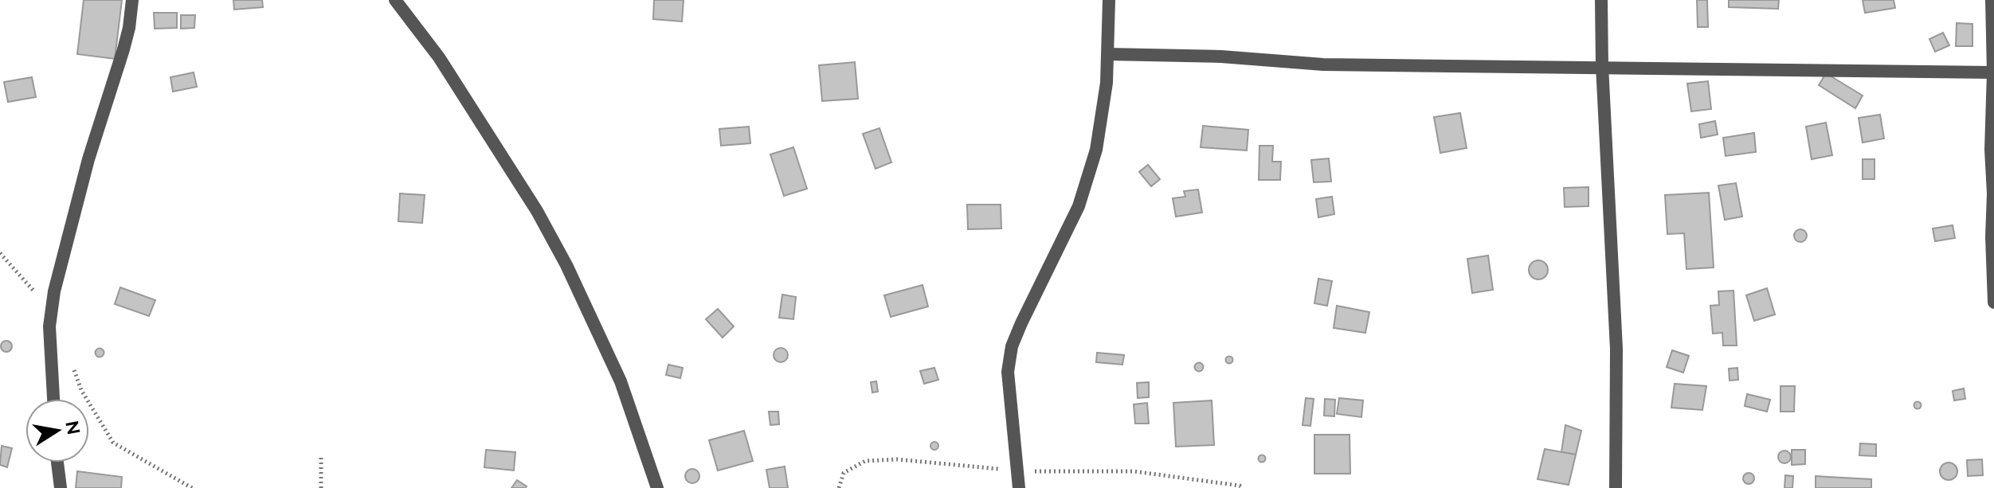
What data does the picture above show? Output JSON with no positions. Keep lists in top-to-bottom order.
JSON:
{
  "north": "right"
}
